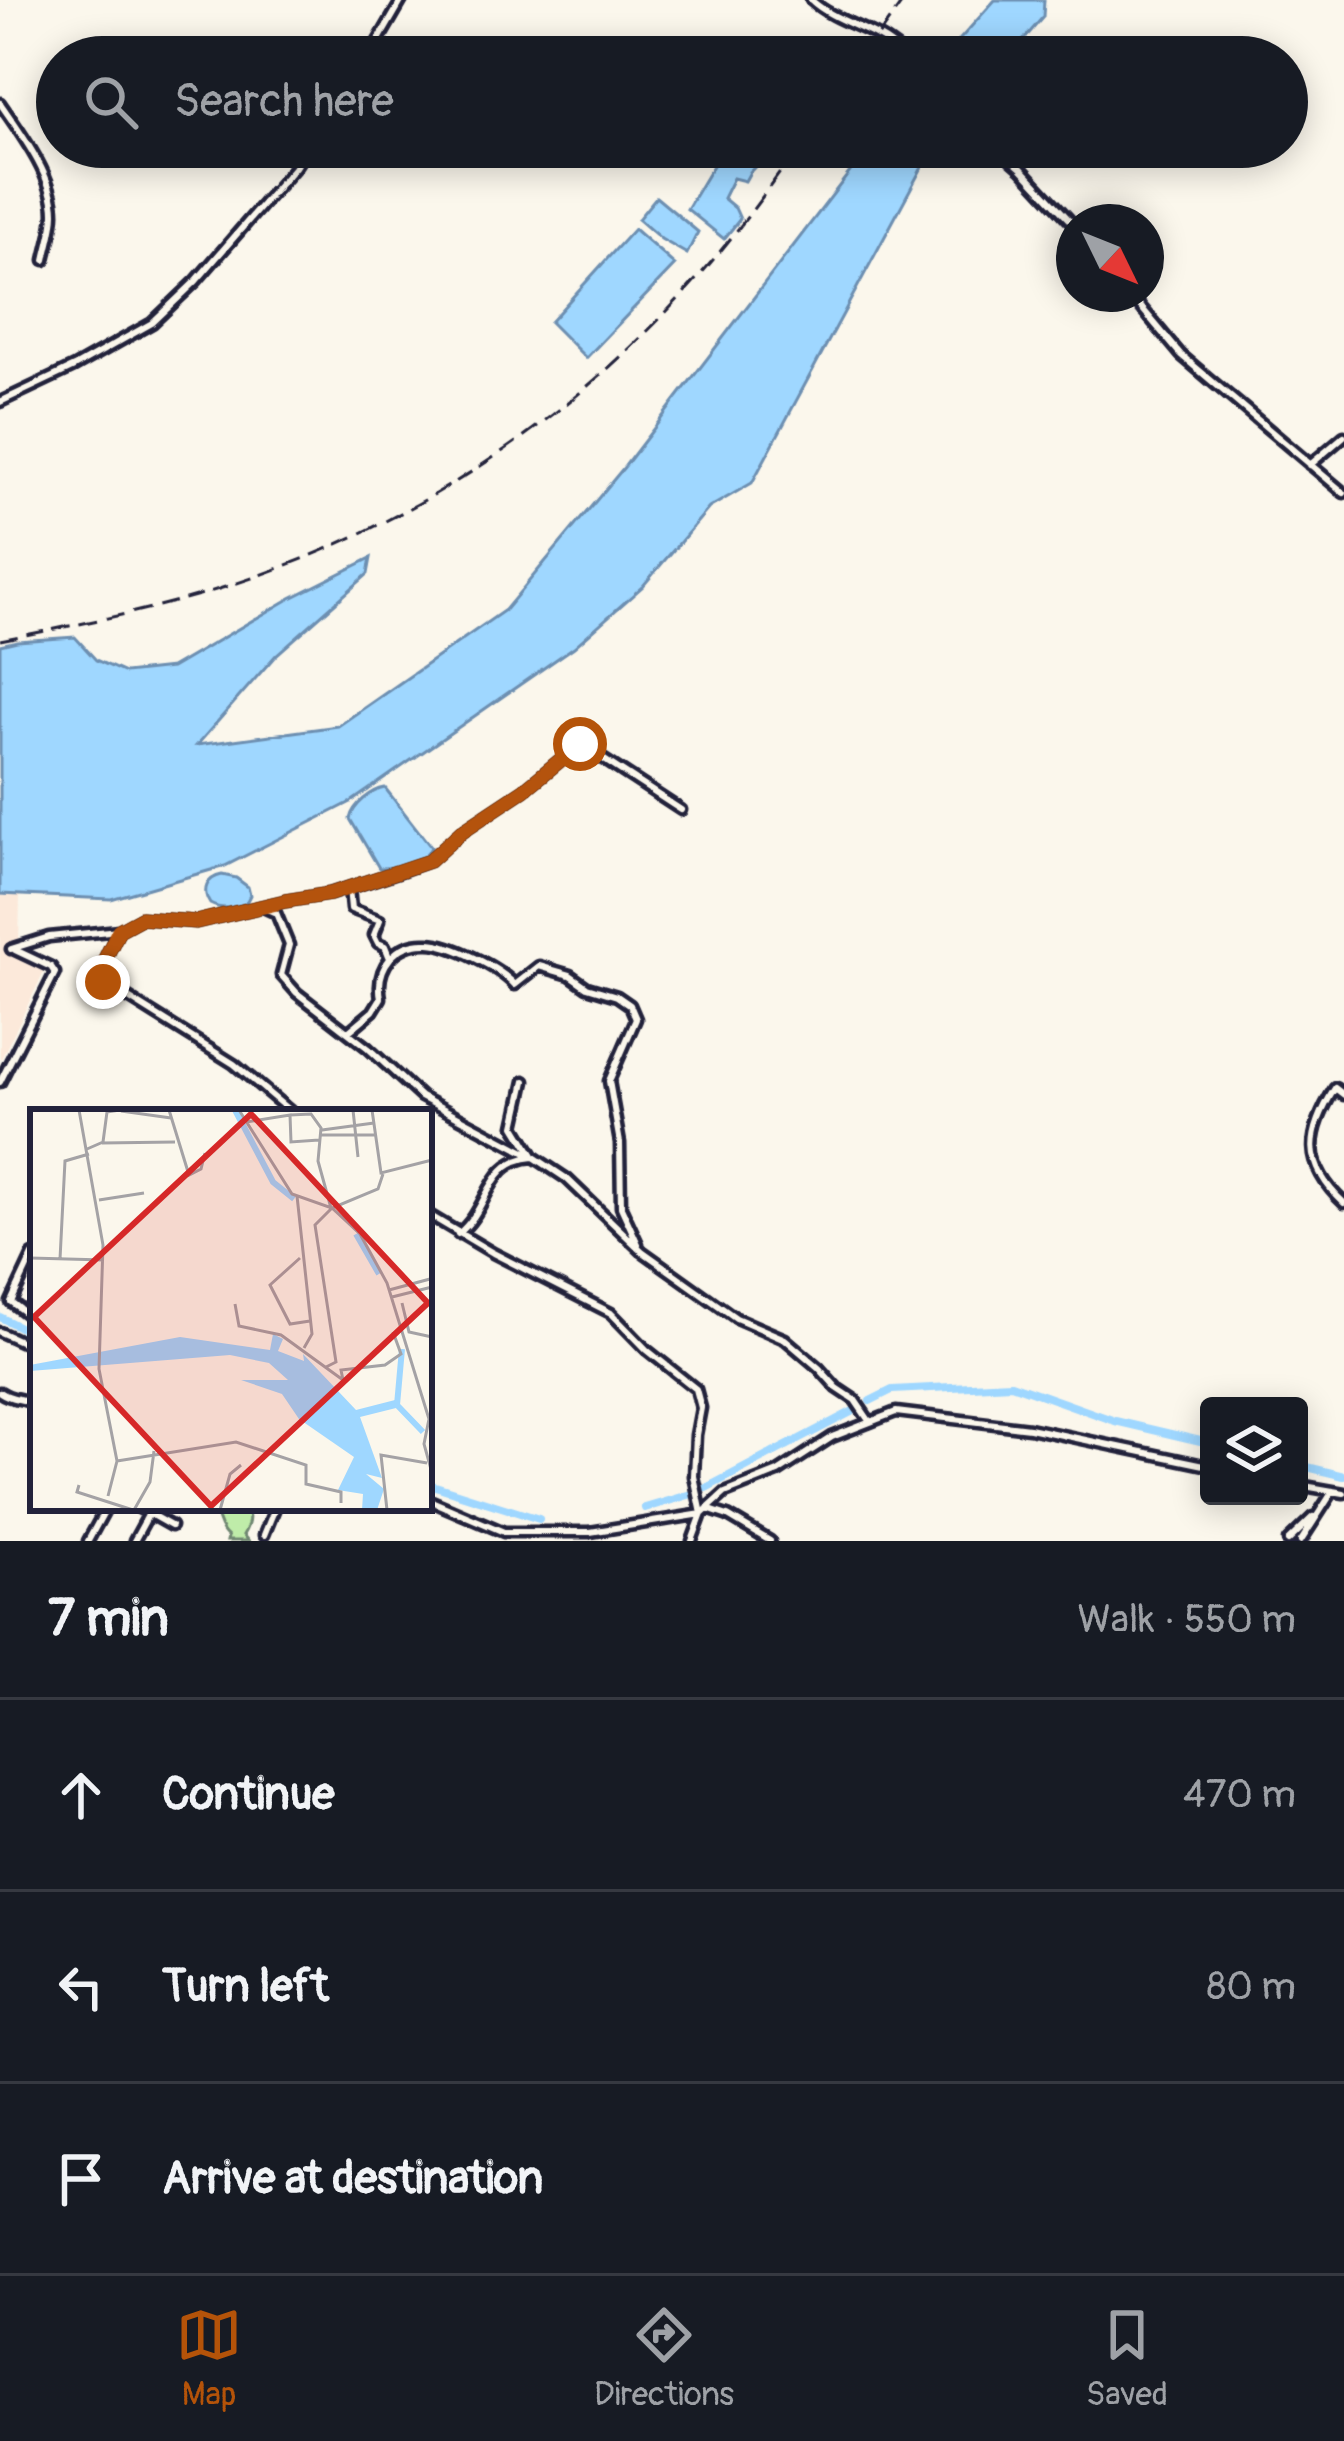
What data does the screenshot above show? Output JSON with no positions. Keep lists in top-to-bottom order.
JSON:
{
  "north": "bottom right",
  "page": {
    "search": "Search here",
    "heading": ["7 min", "Walk · 550 m"],
    "list": [
      ["Continue", "470 m"],
      ["Turn left", "80 m"],
      "Arrive at destination"
    ],
    "nav": ["Map", "Directions", "Saved"]
  }
}
